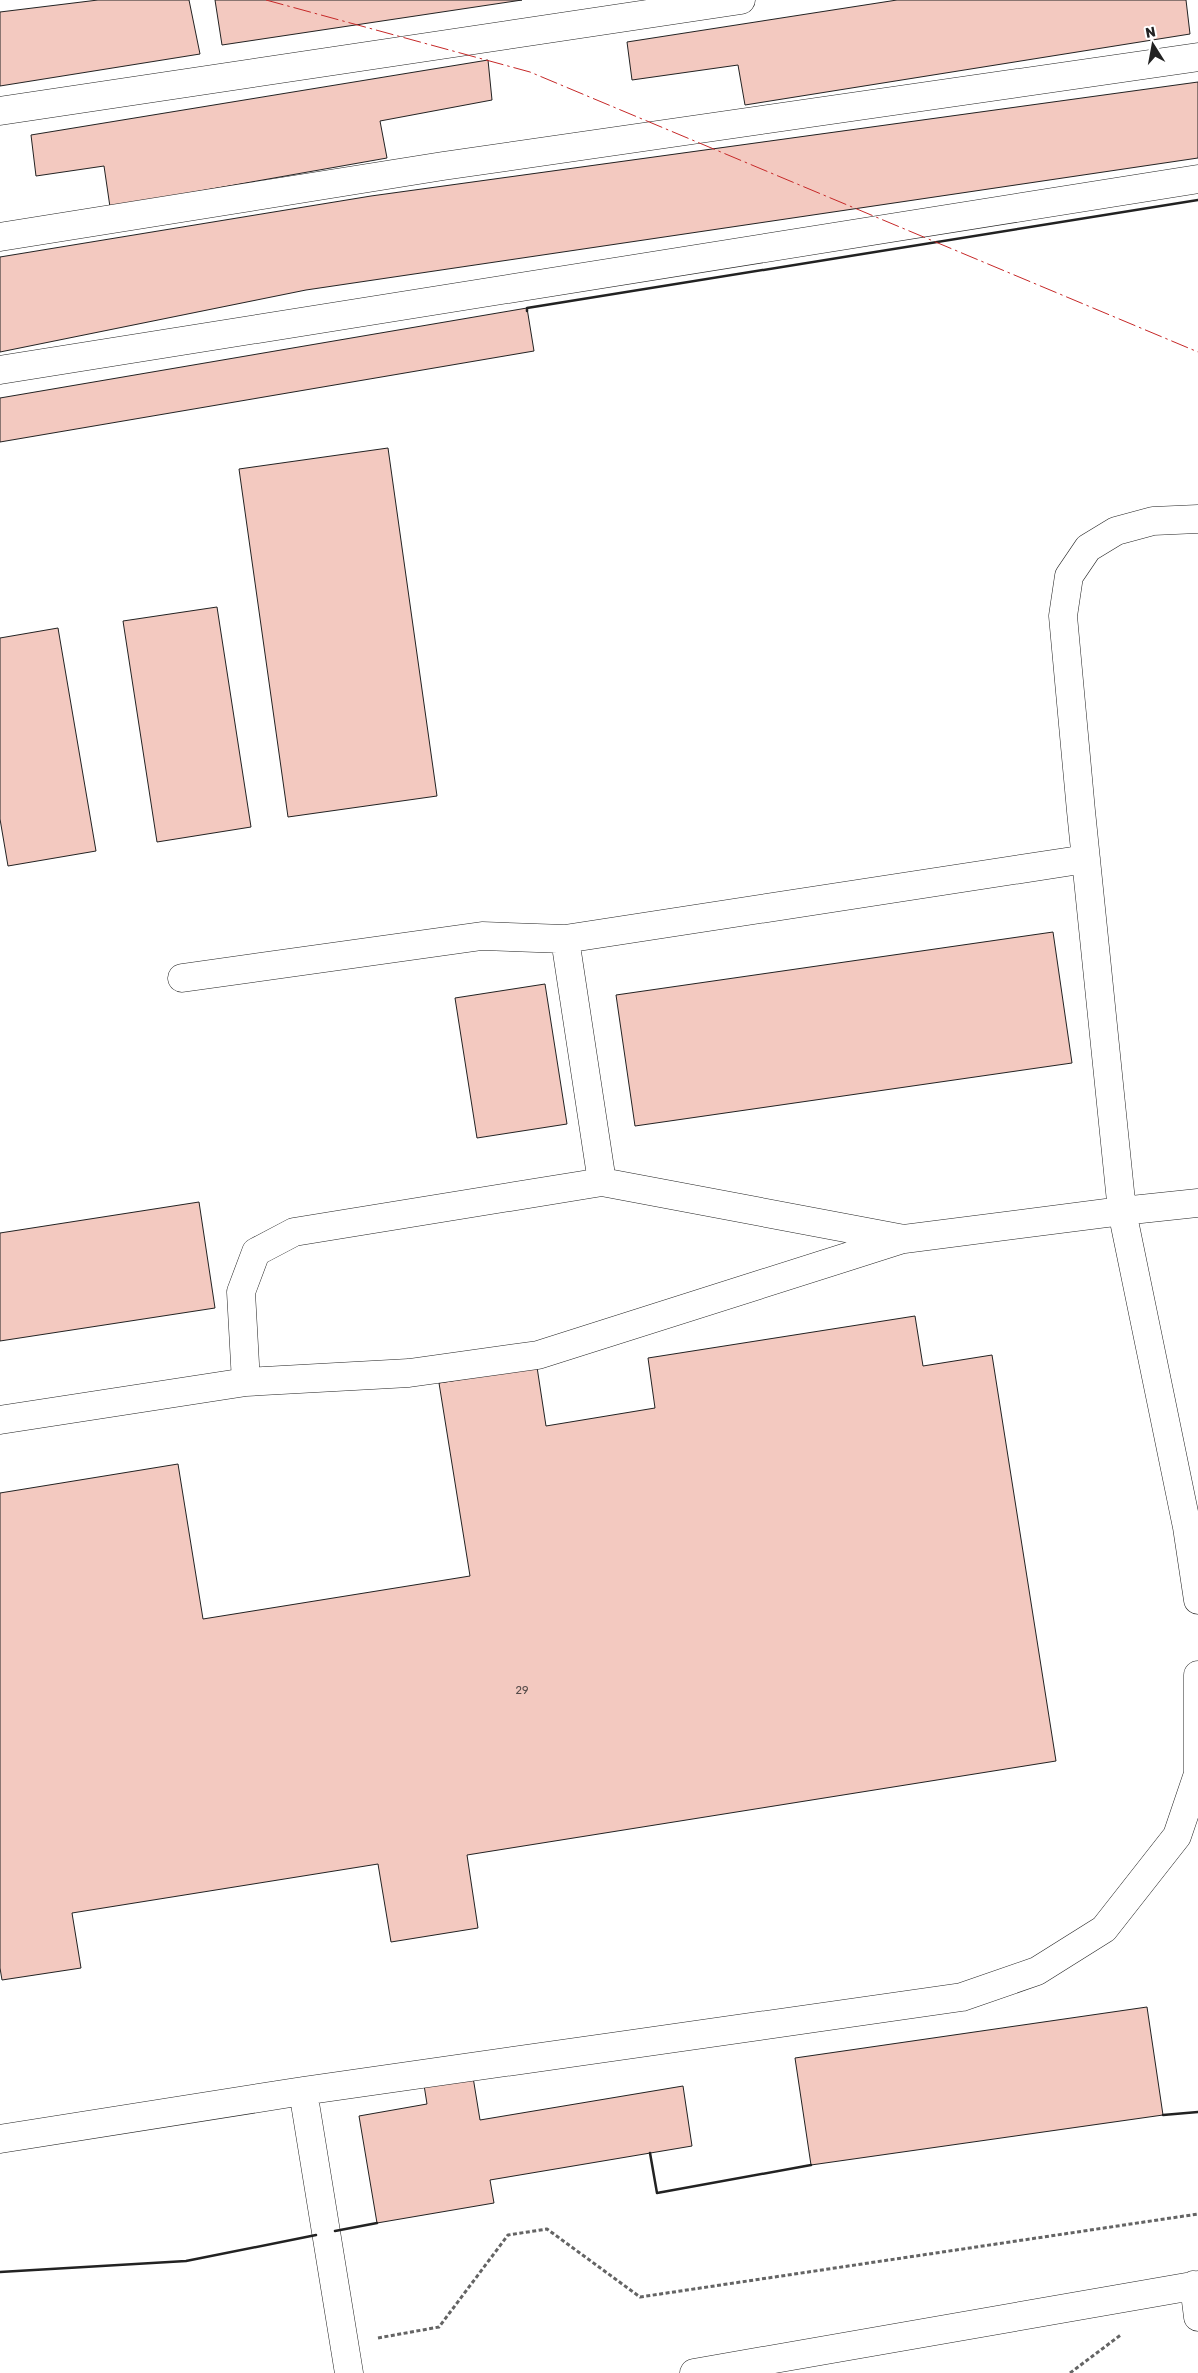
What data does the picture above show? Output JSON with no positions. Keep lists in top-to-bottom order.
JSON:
{
  "house_numbers": ["29"],
  "north": "top"
}
